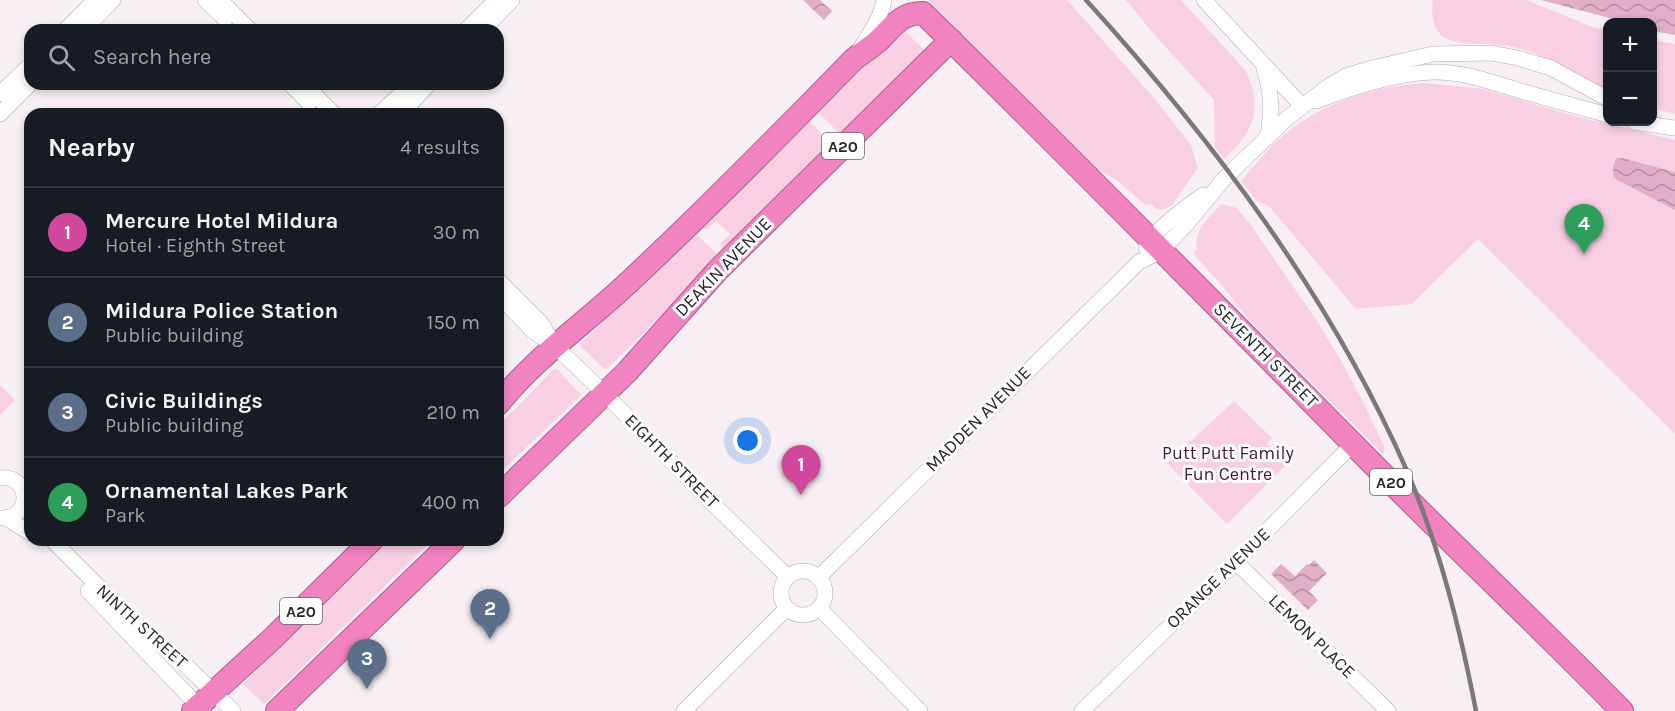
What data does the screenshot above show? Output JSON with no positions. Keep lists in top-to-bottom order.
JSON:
{
  "streets": {
    "highway": ["A20", "DEAKIN AVENUE", "SEVENTH STREET"],
    "street": [
      "MADDEN AVENUE",
      "EIGHTH STREET",
      "ORANGE AVENUE",
      "NINTH STREET",
      "LEMON PLACE"
    ]
  },
  "crossings": [
    ["A20", "SEVENTH STREET"],
    ["A20", "EIGHTH STREET"],
    ["A20", "NINTH STREET"],
    ["DEAKIN AVENUE", "SEVENTH STREET"],
    ["DEAKIN AVENUE", "EIGHTH STREET"],
    ["SEVENTH STREET", "MADDEN AVENUE"],
    ["SEVENTH STREET", "ORANGE AVENUE"],
    ["MADDEN AVENUE", "EIGHTH STREET"],
    ["ORANGE AVENUE", "LEMON PLACE"]
  ],
  "parks": ["Putt Putt Family Fun Centre"],
  "page": {
    "map_buttons": ["+", "−"],
    "search": "Search here",
    "heading": ["Nearby", "4 results"],
    "list": [
      {
        "mark": "1",
        "name": "Mercure Hotel Mildura",
        "note": "Hotel · Eighth Street",
        "value": "30 m"
      },
      {
        "mark": "2",
        "name": "Mildura Police Station",
        "note": "Public building",
        "value": "150 m"
      },
      {
        "mark": "3",
        "name": "Civic Buildings",
        "note": "Public building",
        "value": "210 m"
      },
      {
        "mark": "4",
        "name": "Ornamental Lakes Park",
        "note": "Park",
        "value": "400 m"
      }
    ],
    "pins": [
      "4",
      "1",
      "2",
      "3"
    ]
  }
}
